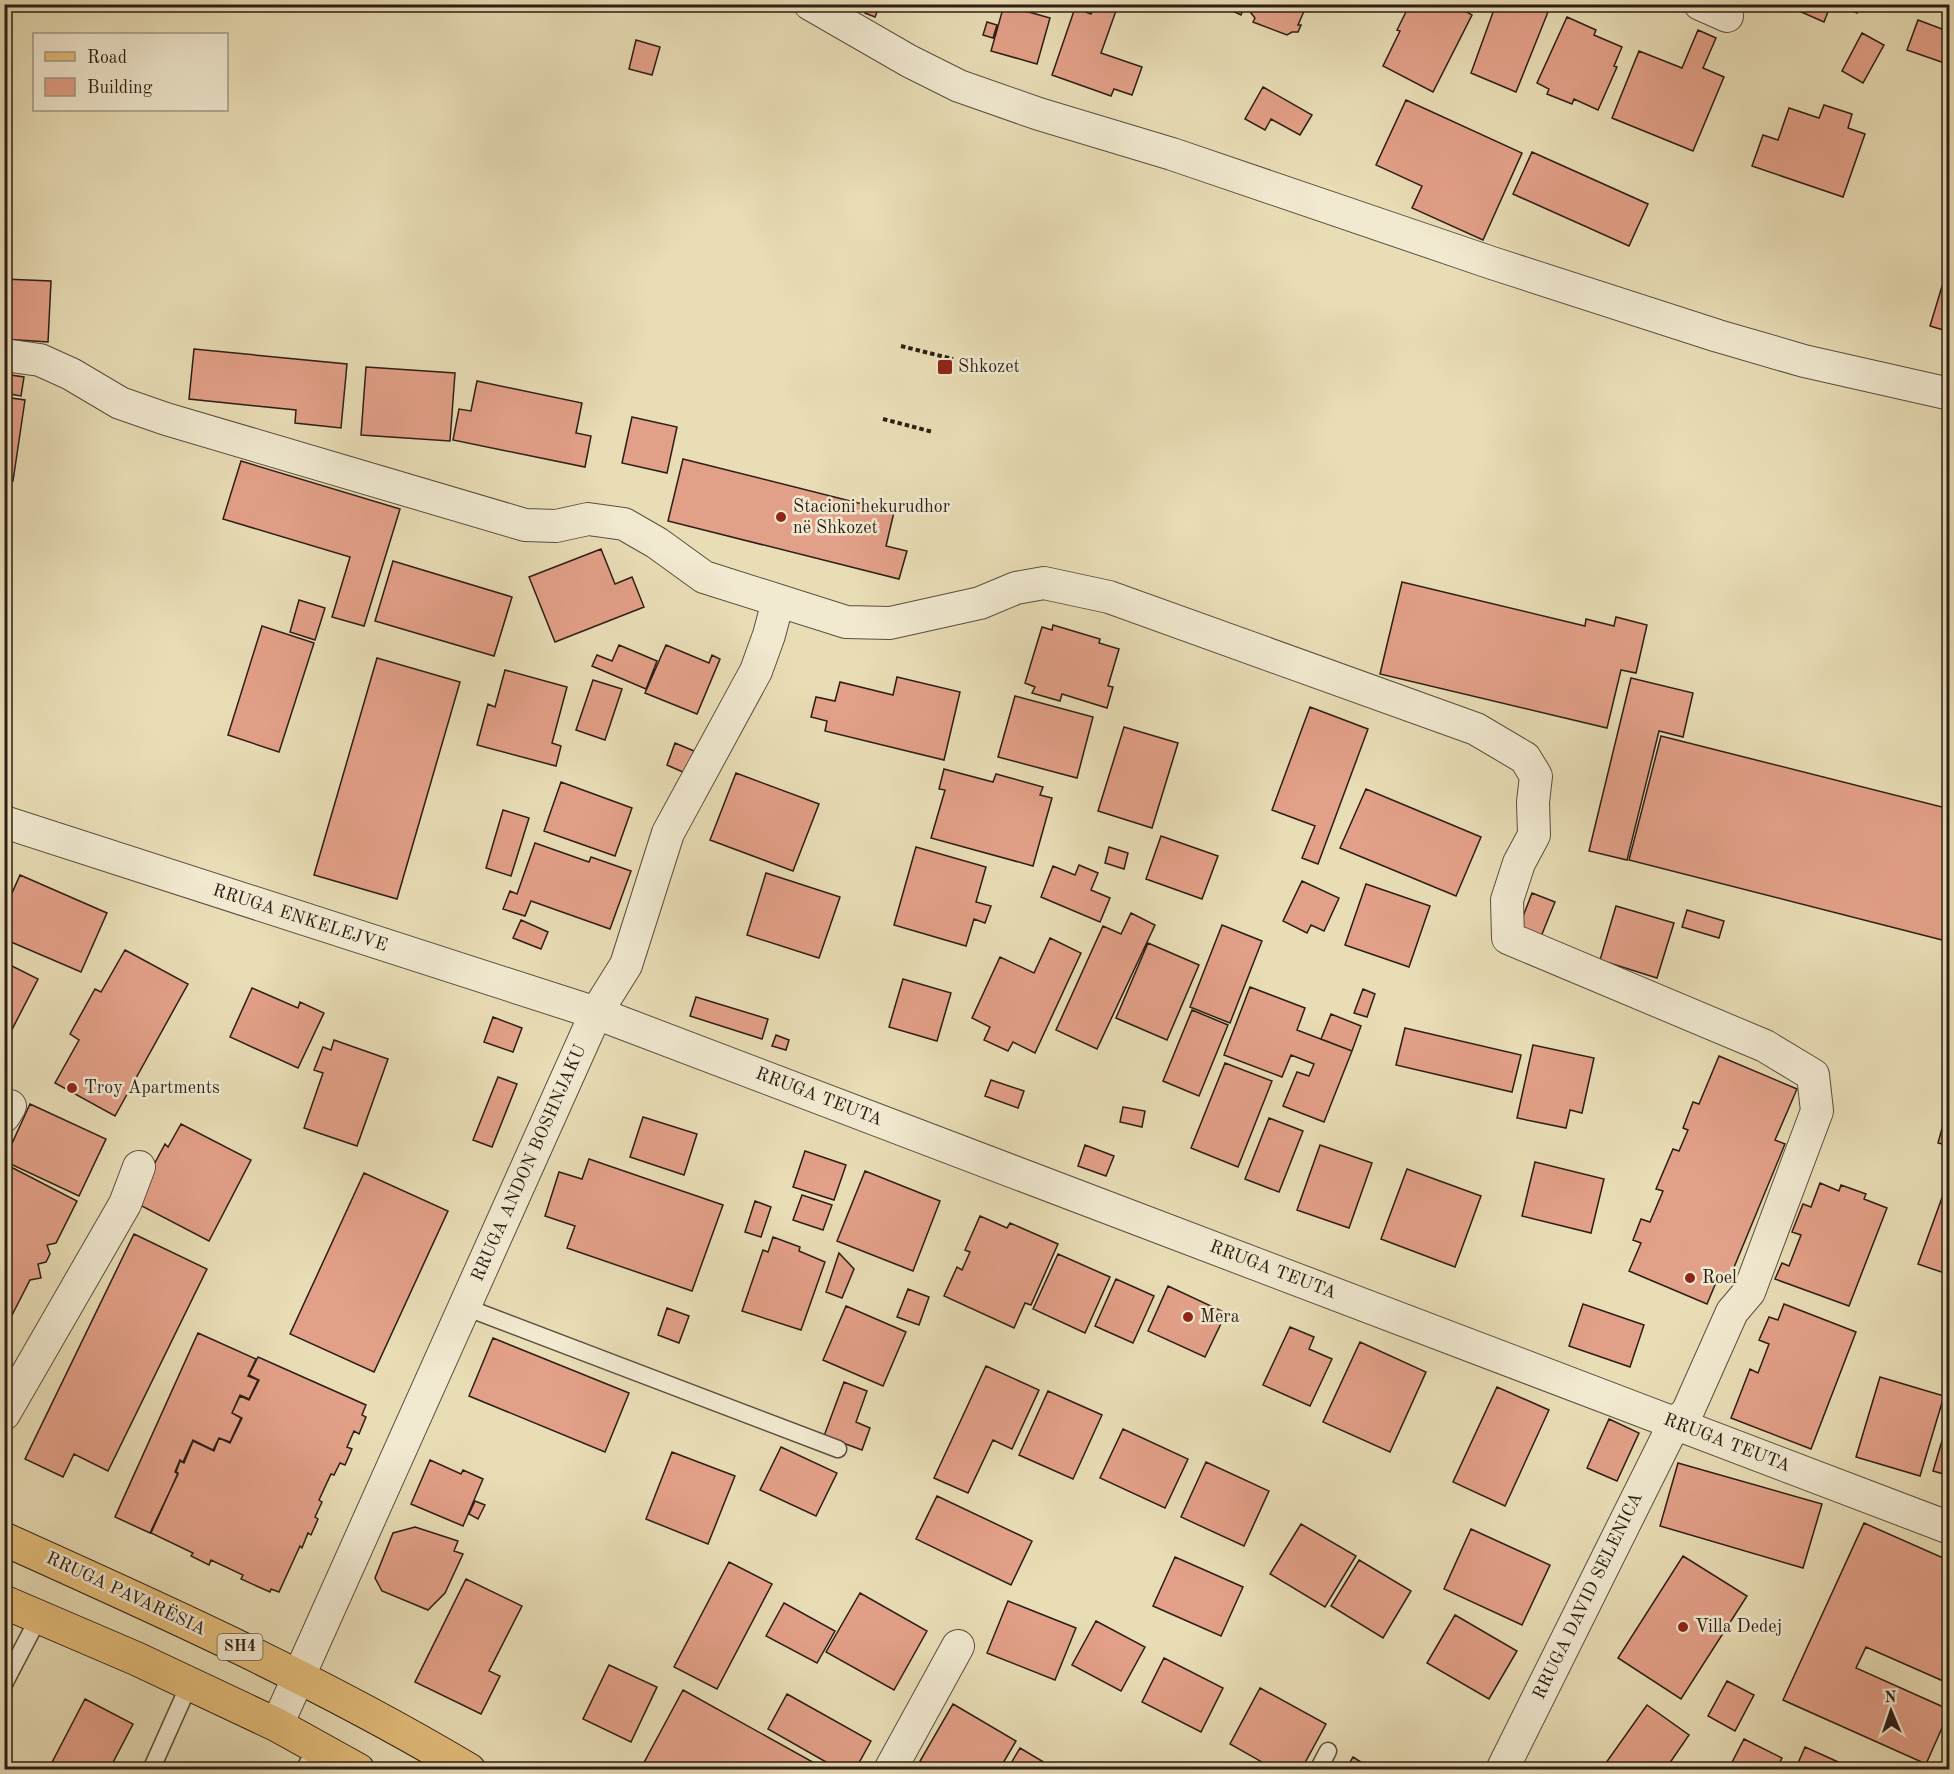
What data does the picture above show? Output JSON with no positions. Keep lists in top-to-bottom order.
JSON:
{
  "streets": {
    "main road": ["RRUGA PAVARËSIA", "SH4"],
    "street": [
      "RRUGA ENKELEJVE",
      "RRUGA TEUTA",
      "RRUGA ANDON BOSHNJAKU",
      "RRUGA DAVID SELENICA"
    ]
  },
  "crossings": [
    ["RRUGA ENKELEJVE", "RRUGA TEUTA"],
    ["RRUGA ENKELEJVE", "RRUGA ANDON BOSHNJAKU"],
    ["RRUGA TEUTA", "RRUGA ANDON BOSHNJAKU"],
    ["RRUGA TEUTA", "RRUGA DAVID SELENICA"],
    ["RRUGA ANDON BOSHNJAKU", "RRUGA PAVARËSIA"],
    ["RRUGA ANDON BOSHNJAKU", "RRUGA DAVID SELENICA"]
  ],
  "places": {
    "transit": ["Shkozet"],
    "other": [
      "Stacioni hekurudhor në Shkozet",
      "Troy Apartments",
      "Roel",
      "Mera",
      "Villa Dedej"
    ]
  },
  "legend": ["Road", "Building"],
  "north": "top"
}
